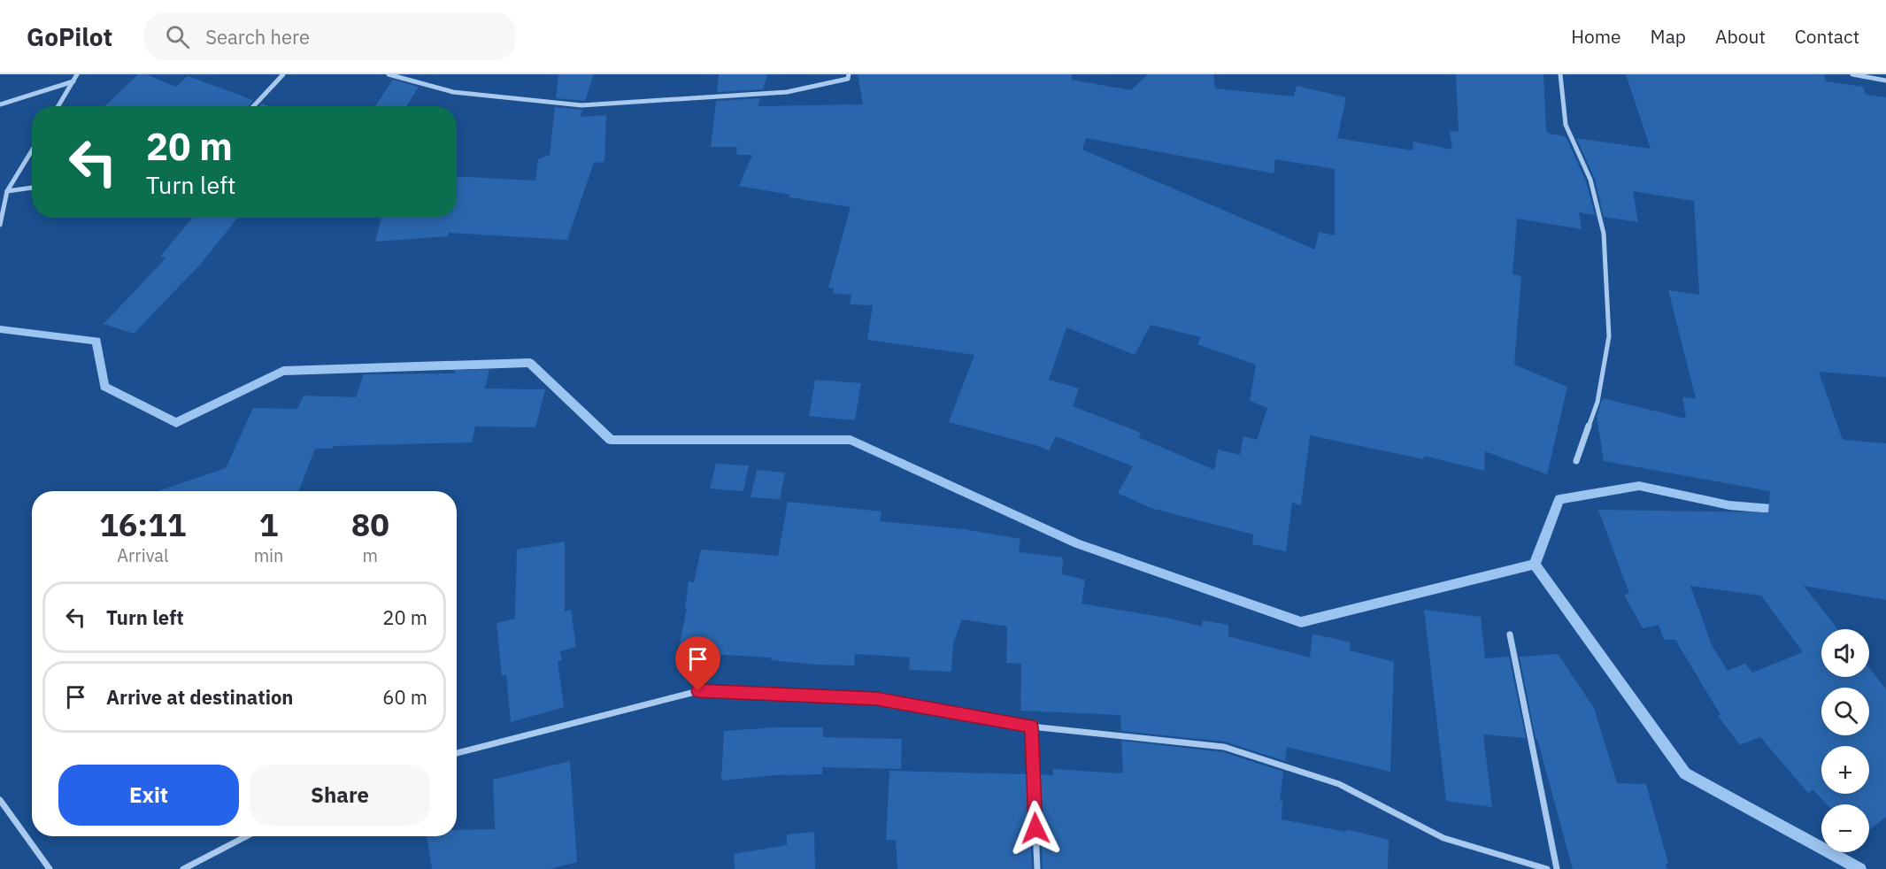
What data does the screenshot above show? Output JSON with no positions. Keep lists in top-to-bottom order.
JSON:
{
  "page": {
    "header": "GoPilot",
    "search": "Search here",
    "nav": [
      "Home",
      "Map",
      "About",
      "Contact"
    ],
    "turn": ["20 m", "Turn left"],
    "eta": [
      "16:11",
      "Arrival",
      "1",
      "min",
      "80",
      "m"
    ],
    "list": [
      {
        "name": "Turn left",
        "value": "20 m"
      },
      {
        "name": "Arrive at destination",
        "value": "60 m"
      }
    ],
    "map_buttons": ["+", "−"],
    "buttons": ["Exit", "Share"]
  }
}
